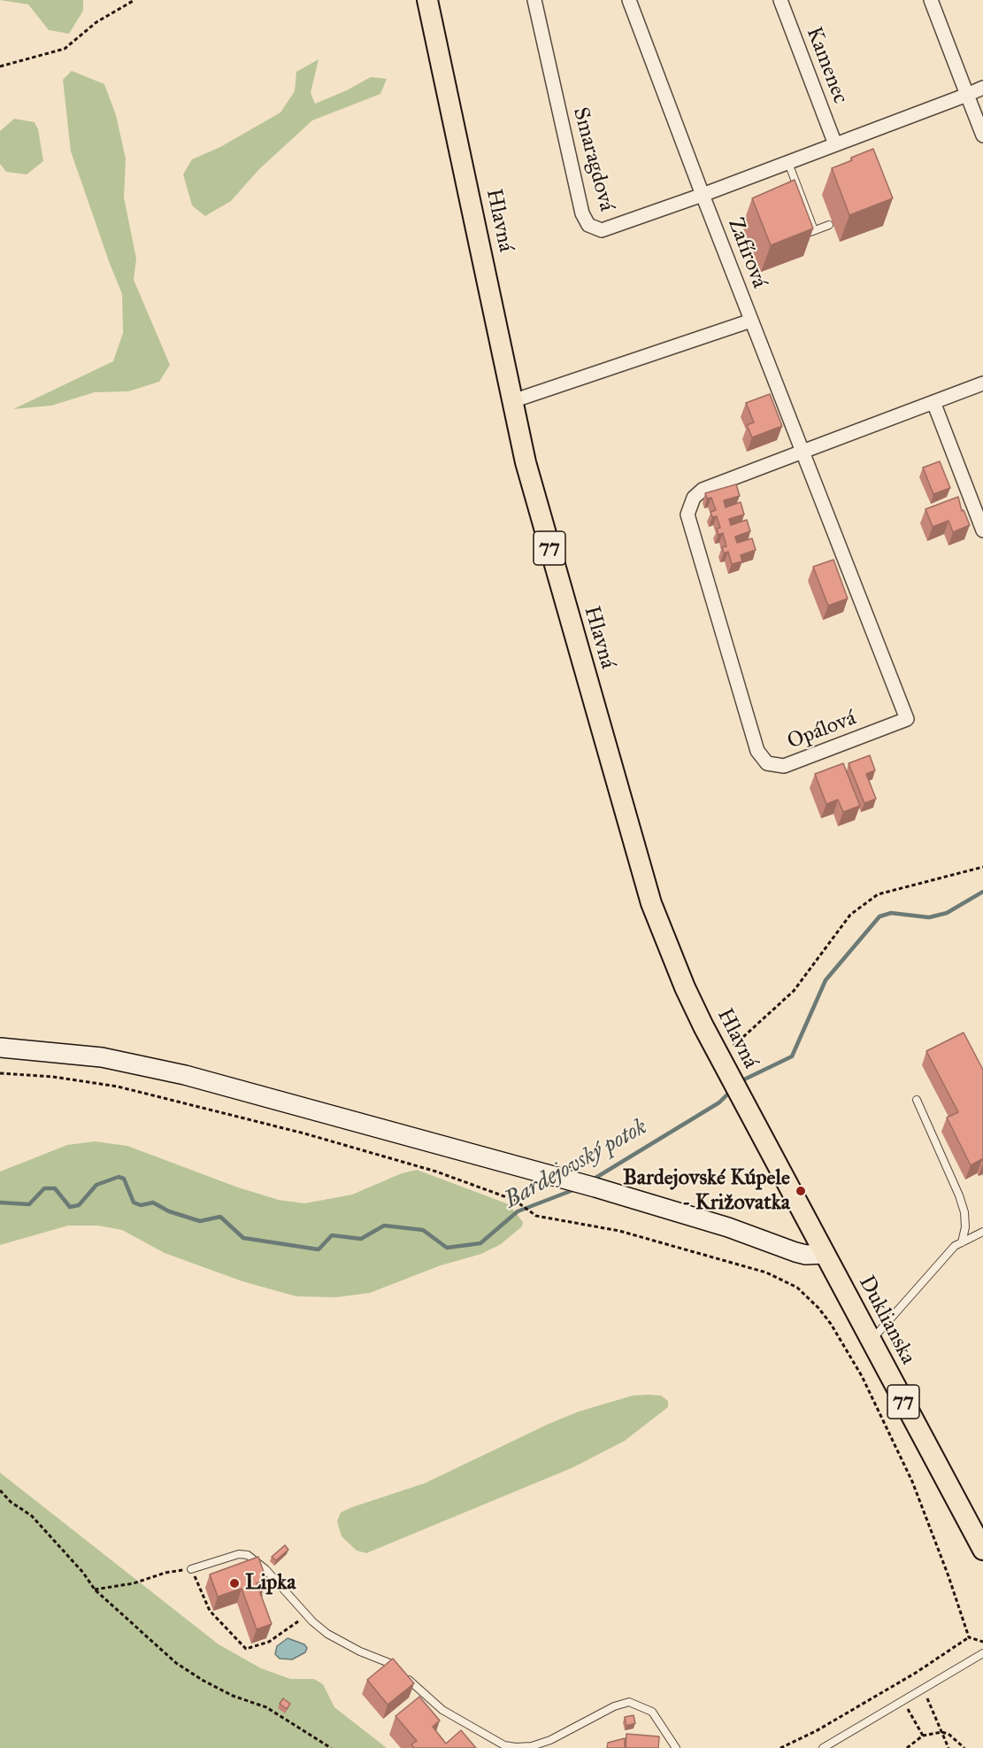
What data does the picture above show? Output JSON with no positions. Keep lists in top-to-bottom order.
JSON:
{
  "streets": {
    "main road": ["Hlavná", "77", "Duklianska"],
    "street": [
      "Kamenec",
      "Smaragdová",
      "Zafírová",
      "Opálová"
    ]
  },
  "crossings": [
    ["Smaragdová", "Zafírová"],
    ["Hlavná", "Duklianska"],
    ["Zafírová", "Opálová"]
  ],
  "water": ["Bardejovský potok"],
  "places": ["Bardejovské Kúpele - Križovatka", "Lipka"]
}
